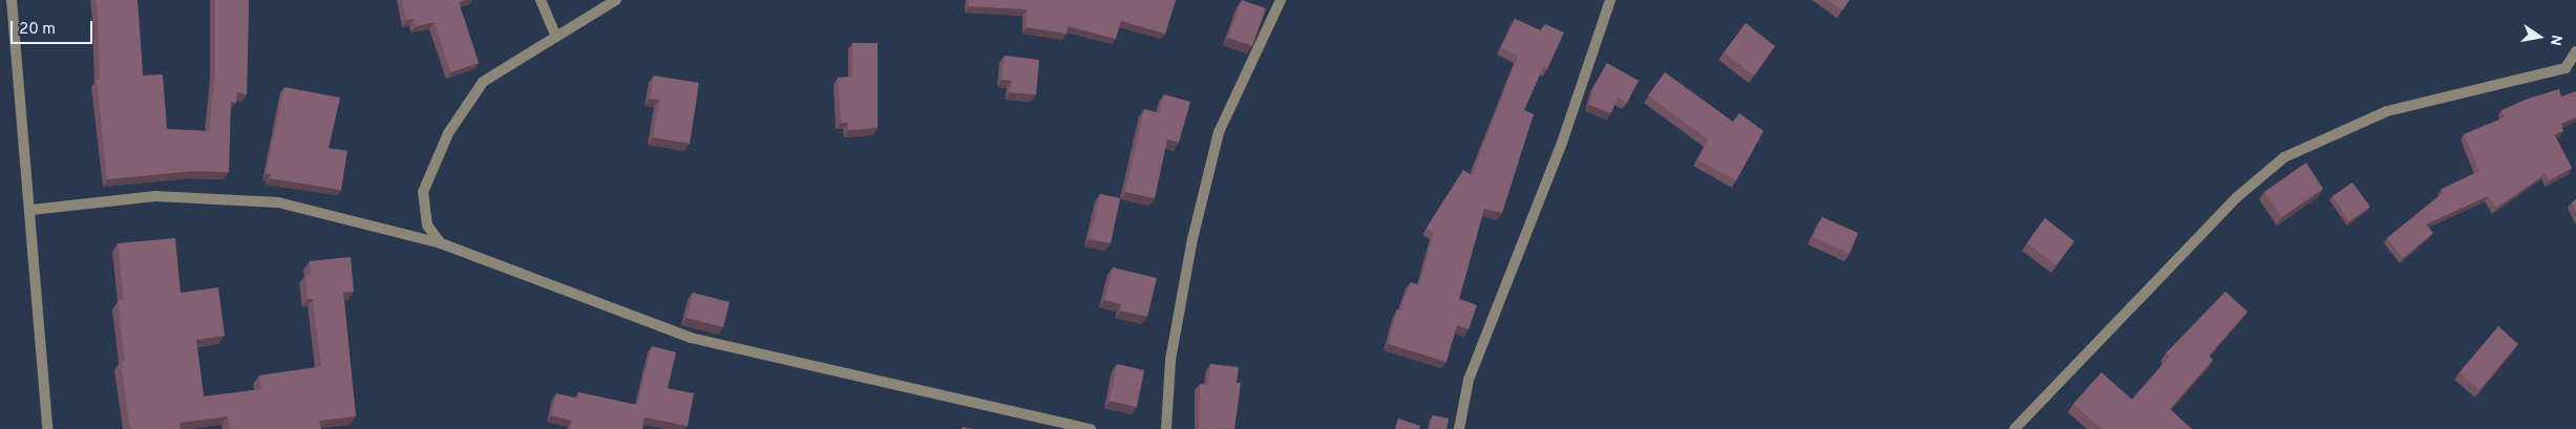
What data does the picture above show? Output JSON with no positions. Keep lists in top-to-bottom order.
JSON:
{
  "scale_bar": "20 m",
  "north": "right"
}
